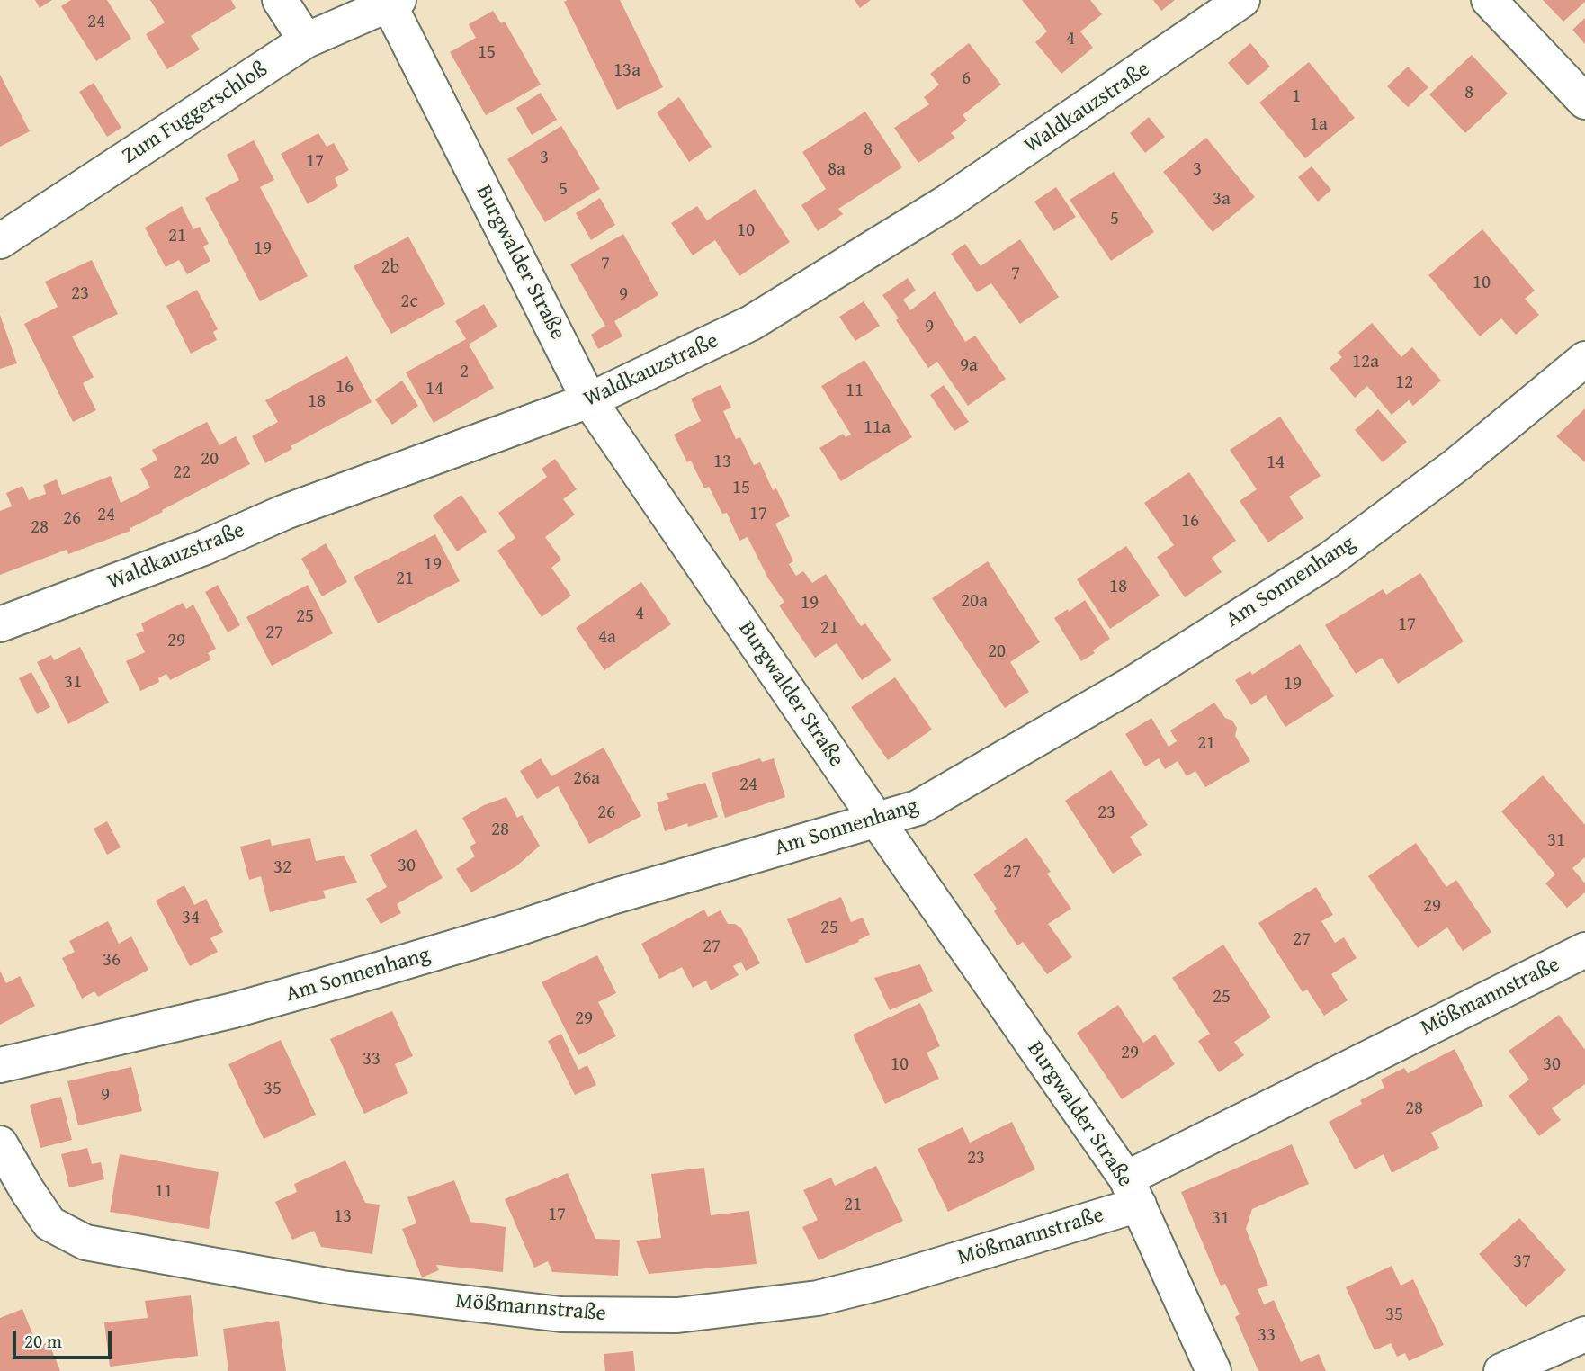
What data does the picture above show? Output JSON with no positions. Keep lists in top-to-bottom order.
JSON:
{
  "streets": {
    "street": [
      "Waldkauzstraße",
      "Zum Fuggerschloß",
      "Burgwalder Straße",
      "Am Sonnenhang",
      "Mößmannstraße"
    ]
  },
  "crossings": [
    ["Waldkauzstraße", "Burgwalder Straße"],
    ["Zum Fuggerschloß", "Burgwalder Straße"],
    ["Burgwalder Straße", "Am Sonnenhang"],
    ["Burgwalder Straße", "Mößmannstraße"]
  ],
  "house_numbers": [
    "24",
    "4",
    "15",
    "13a",
    "6",
    "8",
    "1",
    "1a",
    "8",
    "3",
    "17",
    "8a",
    "3",
    "5",
    "3a",
    "5",
    "10",
    "21",
    "19",
    "7",
    "2b",
    "7",
    "10",
    "23",
    "9",
    "2c",
    "9",
    "12a",
    "9a",
    "2",
    "12",
    "16",
    "14",
    "11",
    "18",
    "11a",
    "20",
    "13",
    "14",
    "22",
    "15",
    "17",
    "24",
    "26",
    "16",
    "28",
    "19",
    "21",
    "18",
    "20a",
    "19",
    "4",
    "25",
    "17",
    "21",
    "27",
    "4a",
    "29",
    "20",
    "31",
    "19",
    "21",
    "26a",
    "24",
    "26",
    "23",
    "28",
    "31",
    "30",
    "32",
    "27",
    "29",
    "34",
    "25",
    "27",
    "27",
    "36",
    "25",
    "29",
    "29",
    "33",
    "10",
    "30",
    "35",
    "9",
    "28",
    "23",
    "11",
    "21",
    "17",
    "13",
    "31",
    "37",
    "35",
    "33"
  ],
  "scale_bar": "20 m"
}
